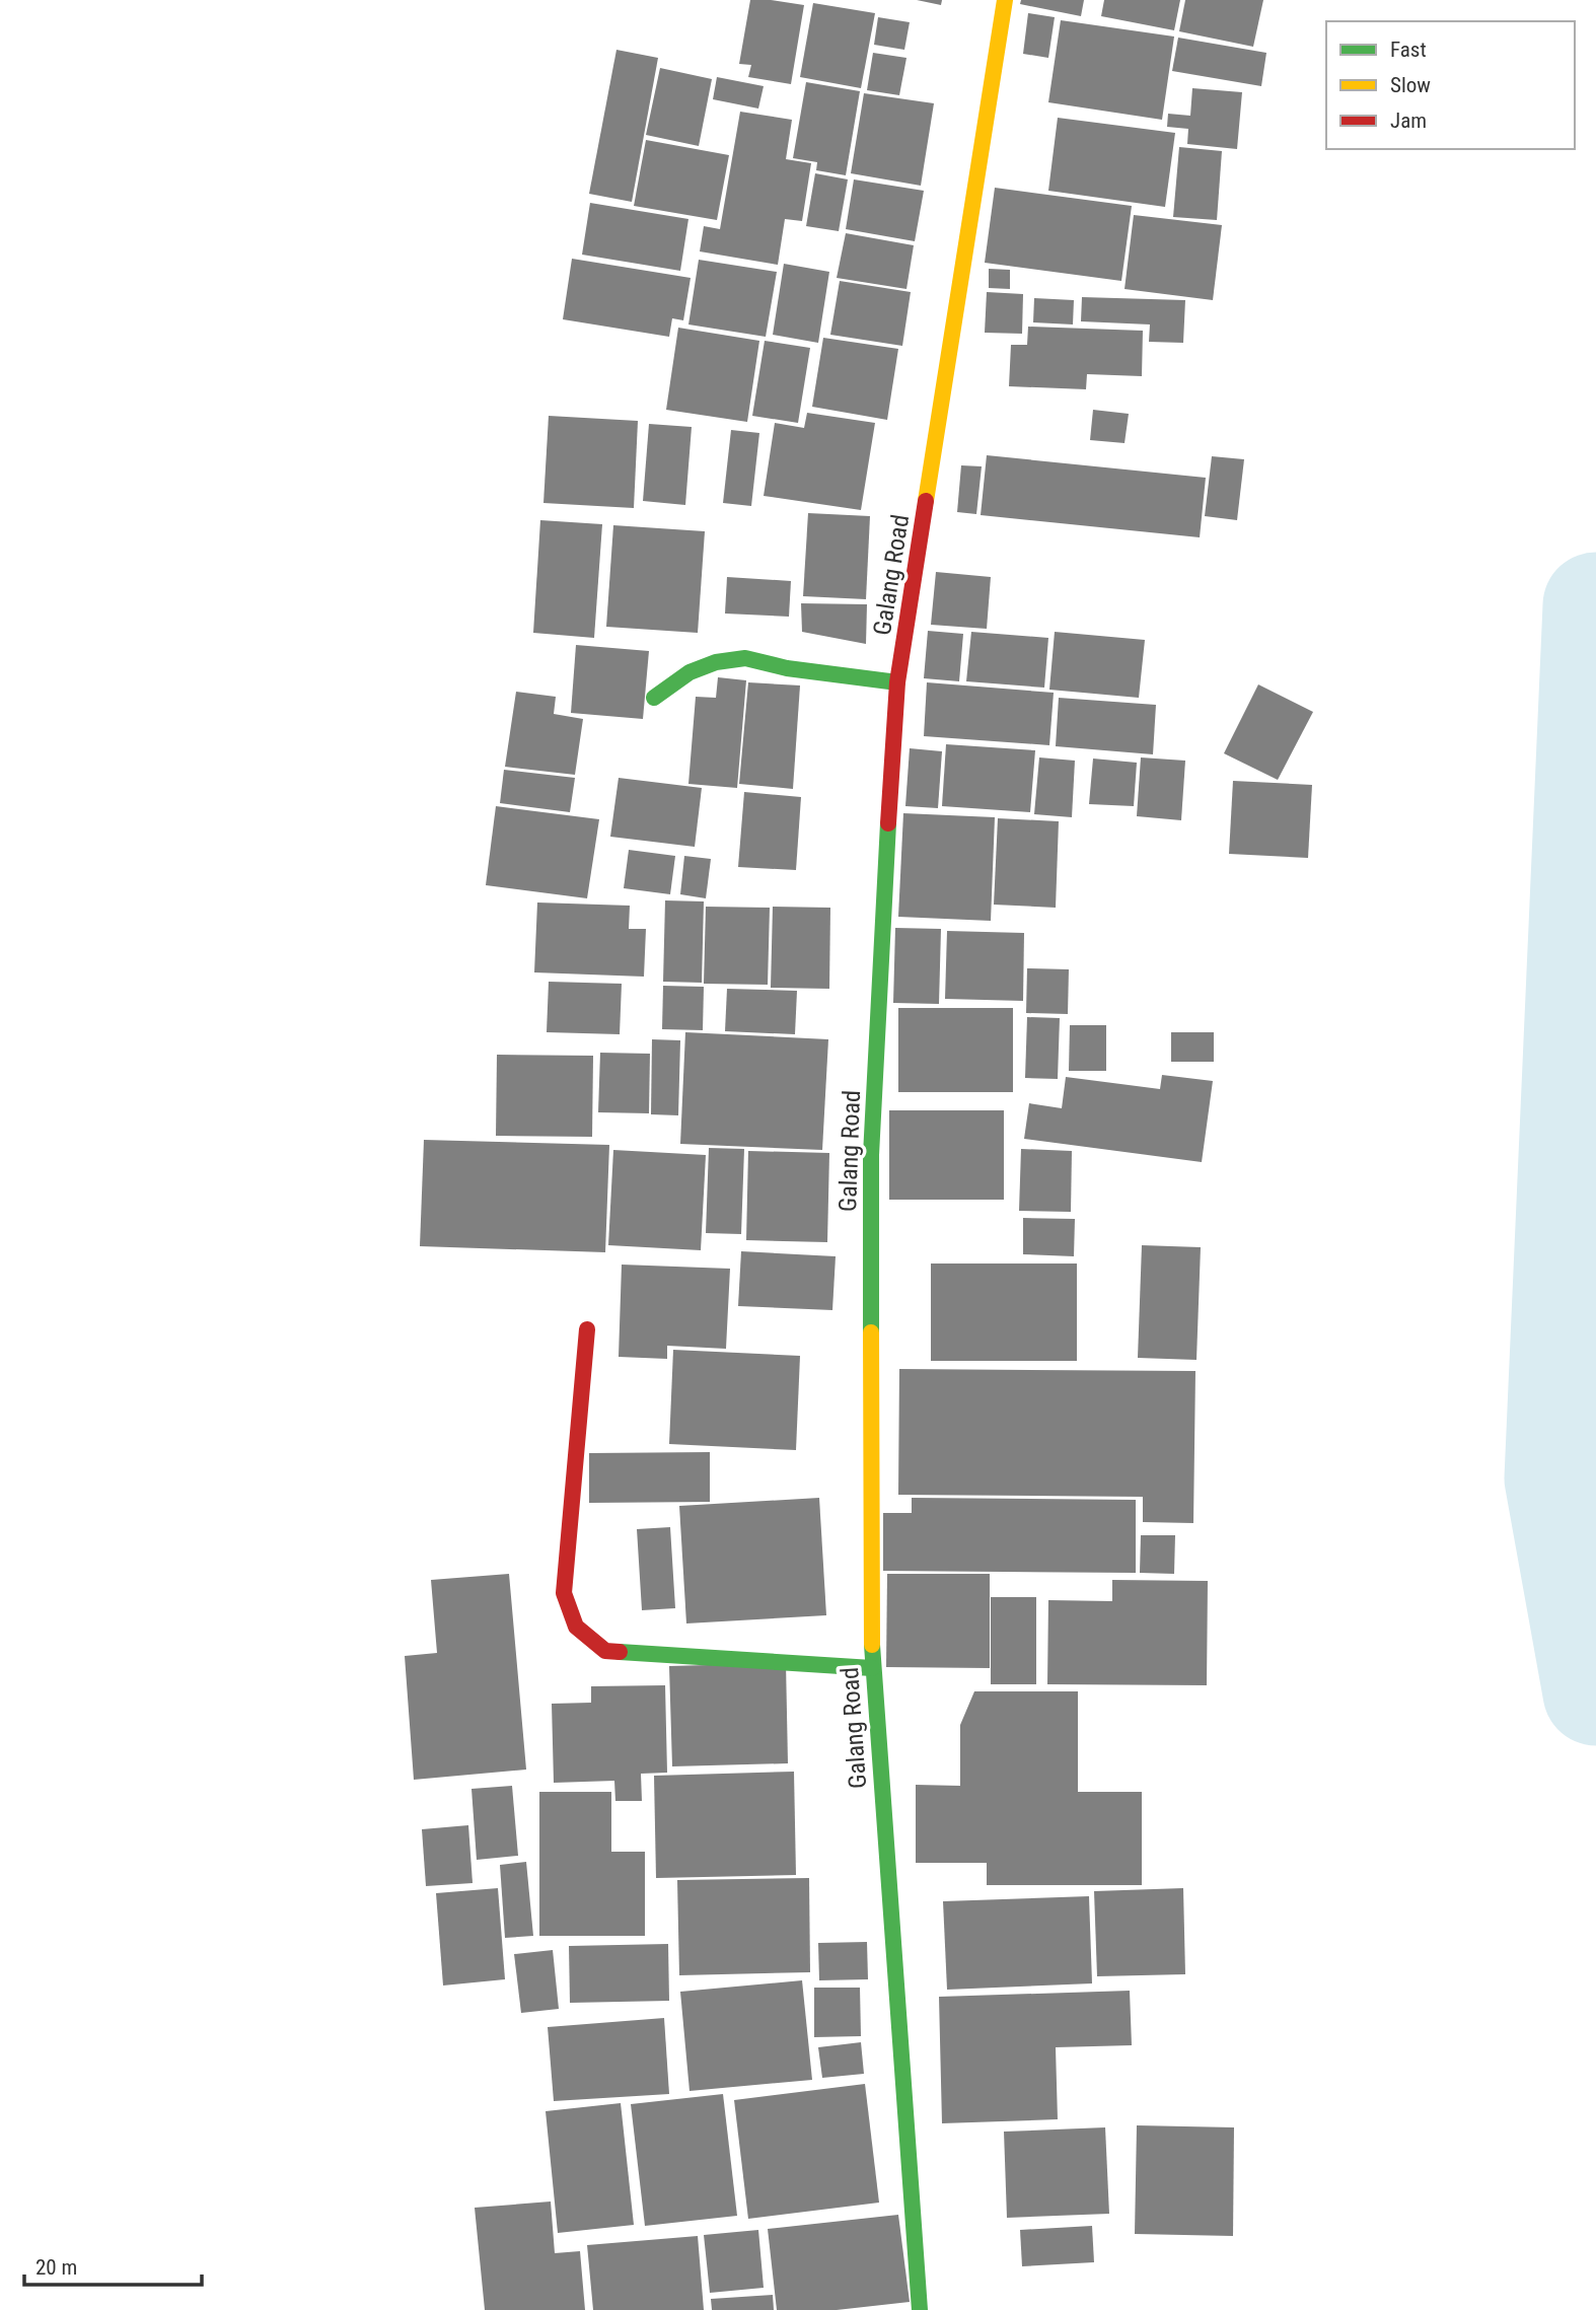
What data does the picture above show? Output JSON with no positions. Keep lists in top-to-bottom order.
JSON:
{
  "streets": {
    "street": ["Galang Road"]
  },
  "legend": ["Fast", "Slow", "Jam"],
  "scale_bar": "20 m"
}
